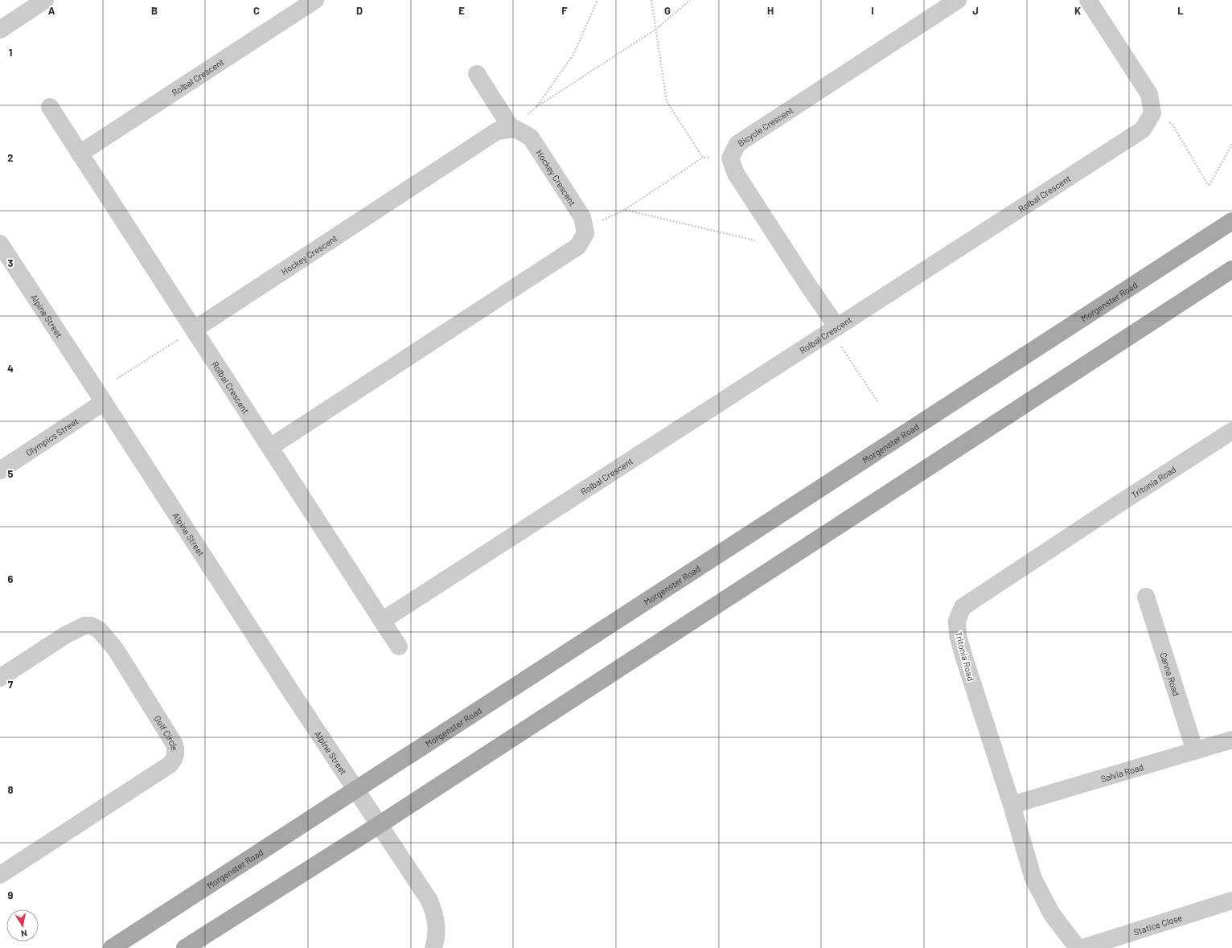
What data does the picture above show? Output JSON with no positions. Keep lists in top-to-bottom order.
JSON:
{
  "streets": {
    "main road": ["Morgenster Road"],
    "street": [
      "Rolbal Crescent",
      "Bicycle Crescent",
      "Hockey Crescent",
      "Alpine Street",
      "Olympics Street",
      "Tritonia Road",
      "Canna Road",
      "Golf Circle",
      "Salvia Road",
      "Statice Close"
    ]
  },
  "crossings": [
    ["Rolbal Crescent", "Hockey Crescent"],
    ["Morgenster Road", "Alpine Street"],
    ["Alpine Street", "Olympics Street"],
    ["Tritonia Road", "Salvia Road"],
    ["Canna Road", "Salvia Road"]
  ],
  "north": "bottom",
  "grid": {
    "columns": [
      "A",
      "B",
      "C",
      "D",
      "E",
      "F",
      "G",
      "H",
      "I",
      "J",
      "K",
      "L"
    ],
    "rows": [
      "1",
      "2",
      "3",
      "4",
      "5",
      "6",
      "7",
      "8",
      "9"
    ]
  }
}
